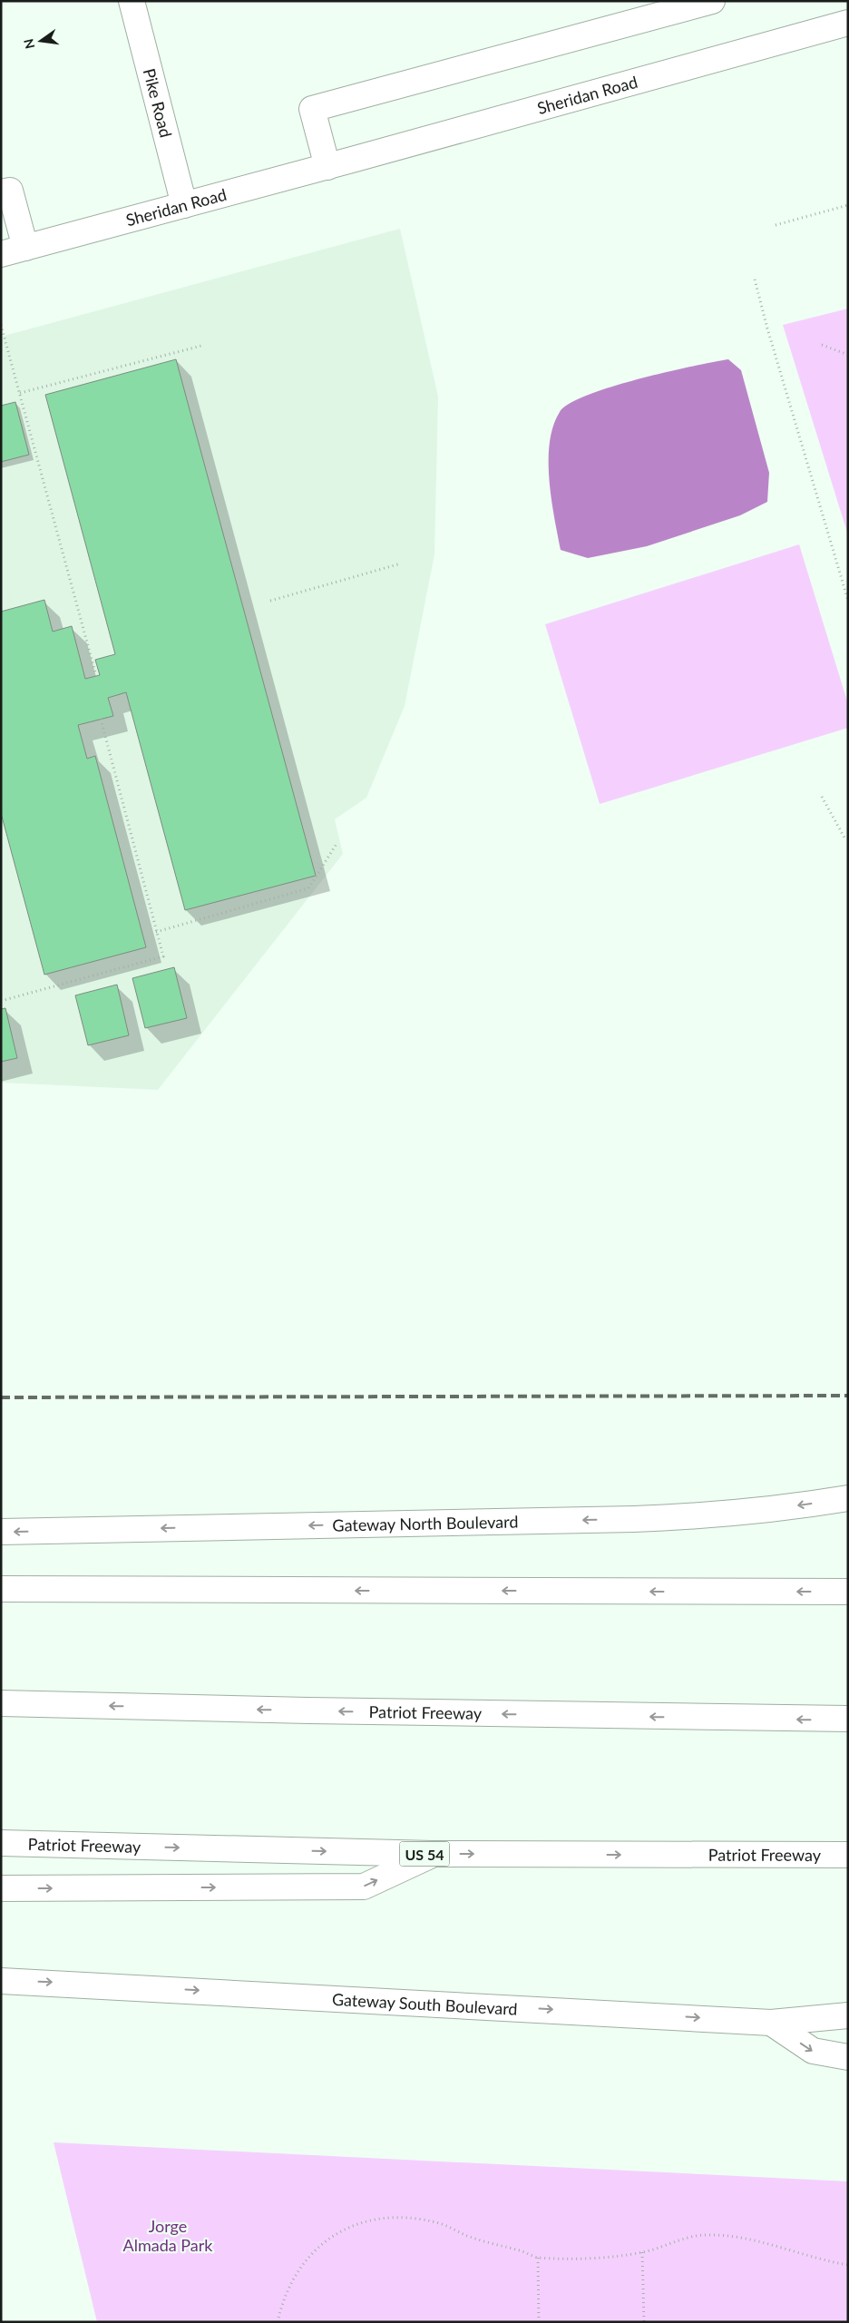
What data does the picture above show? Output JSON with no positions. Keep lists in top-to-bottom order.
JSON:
{
  "streets": {
    "main road": [
      "Sheridan Road",
      "Pike Road",
      "Gateway North Boulevard",
      "Patriot Freeway",
      "US 54",
      "Gateway South Boulevard"
    ]
  },
  "crossings": [
    ["Sheridan Road", "Pike Road"]
  ],
  "parks": ["Jorge Almada Park"],
  "north": "left"
}
